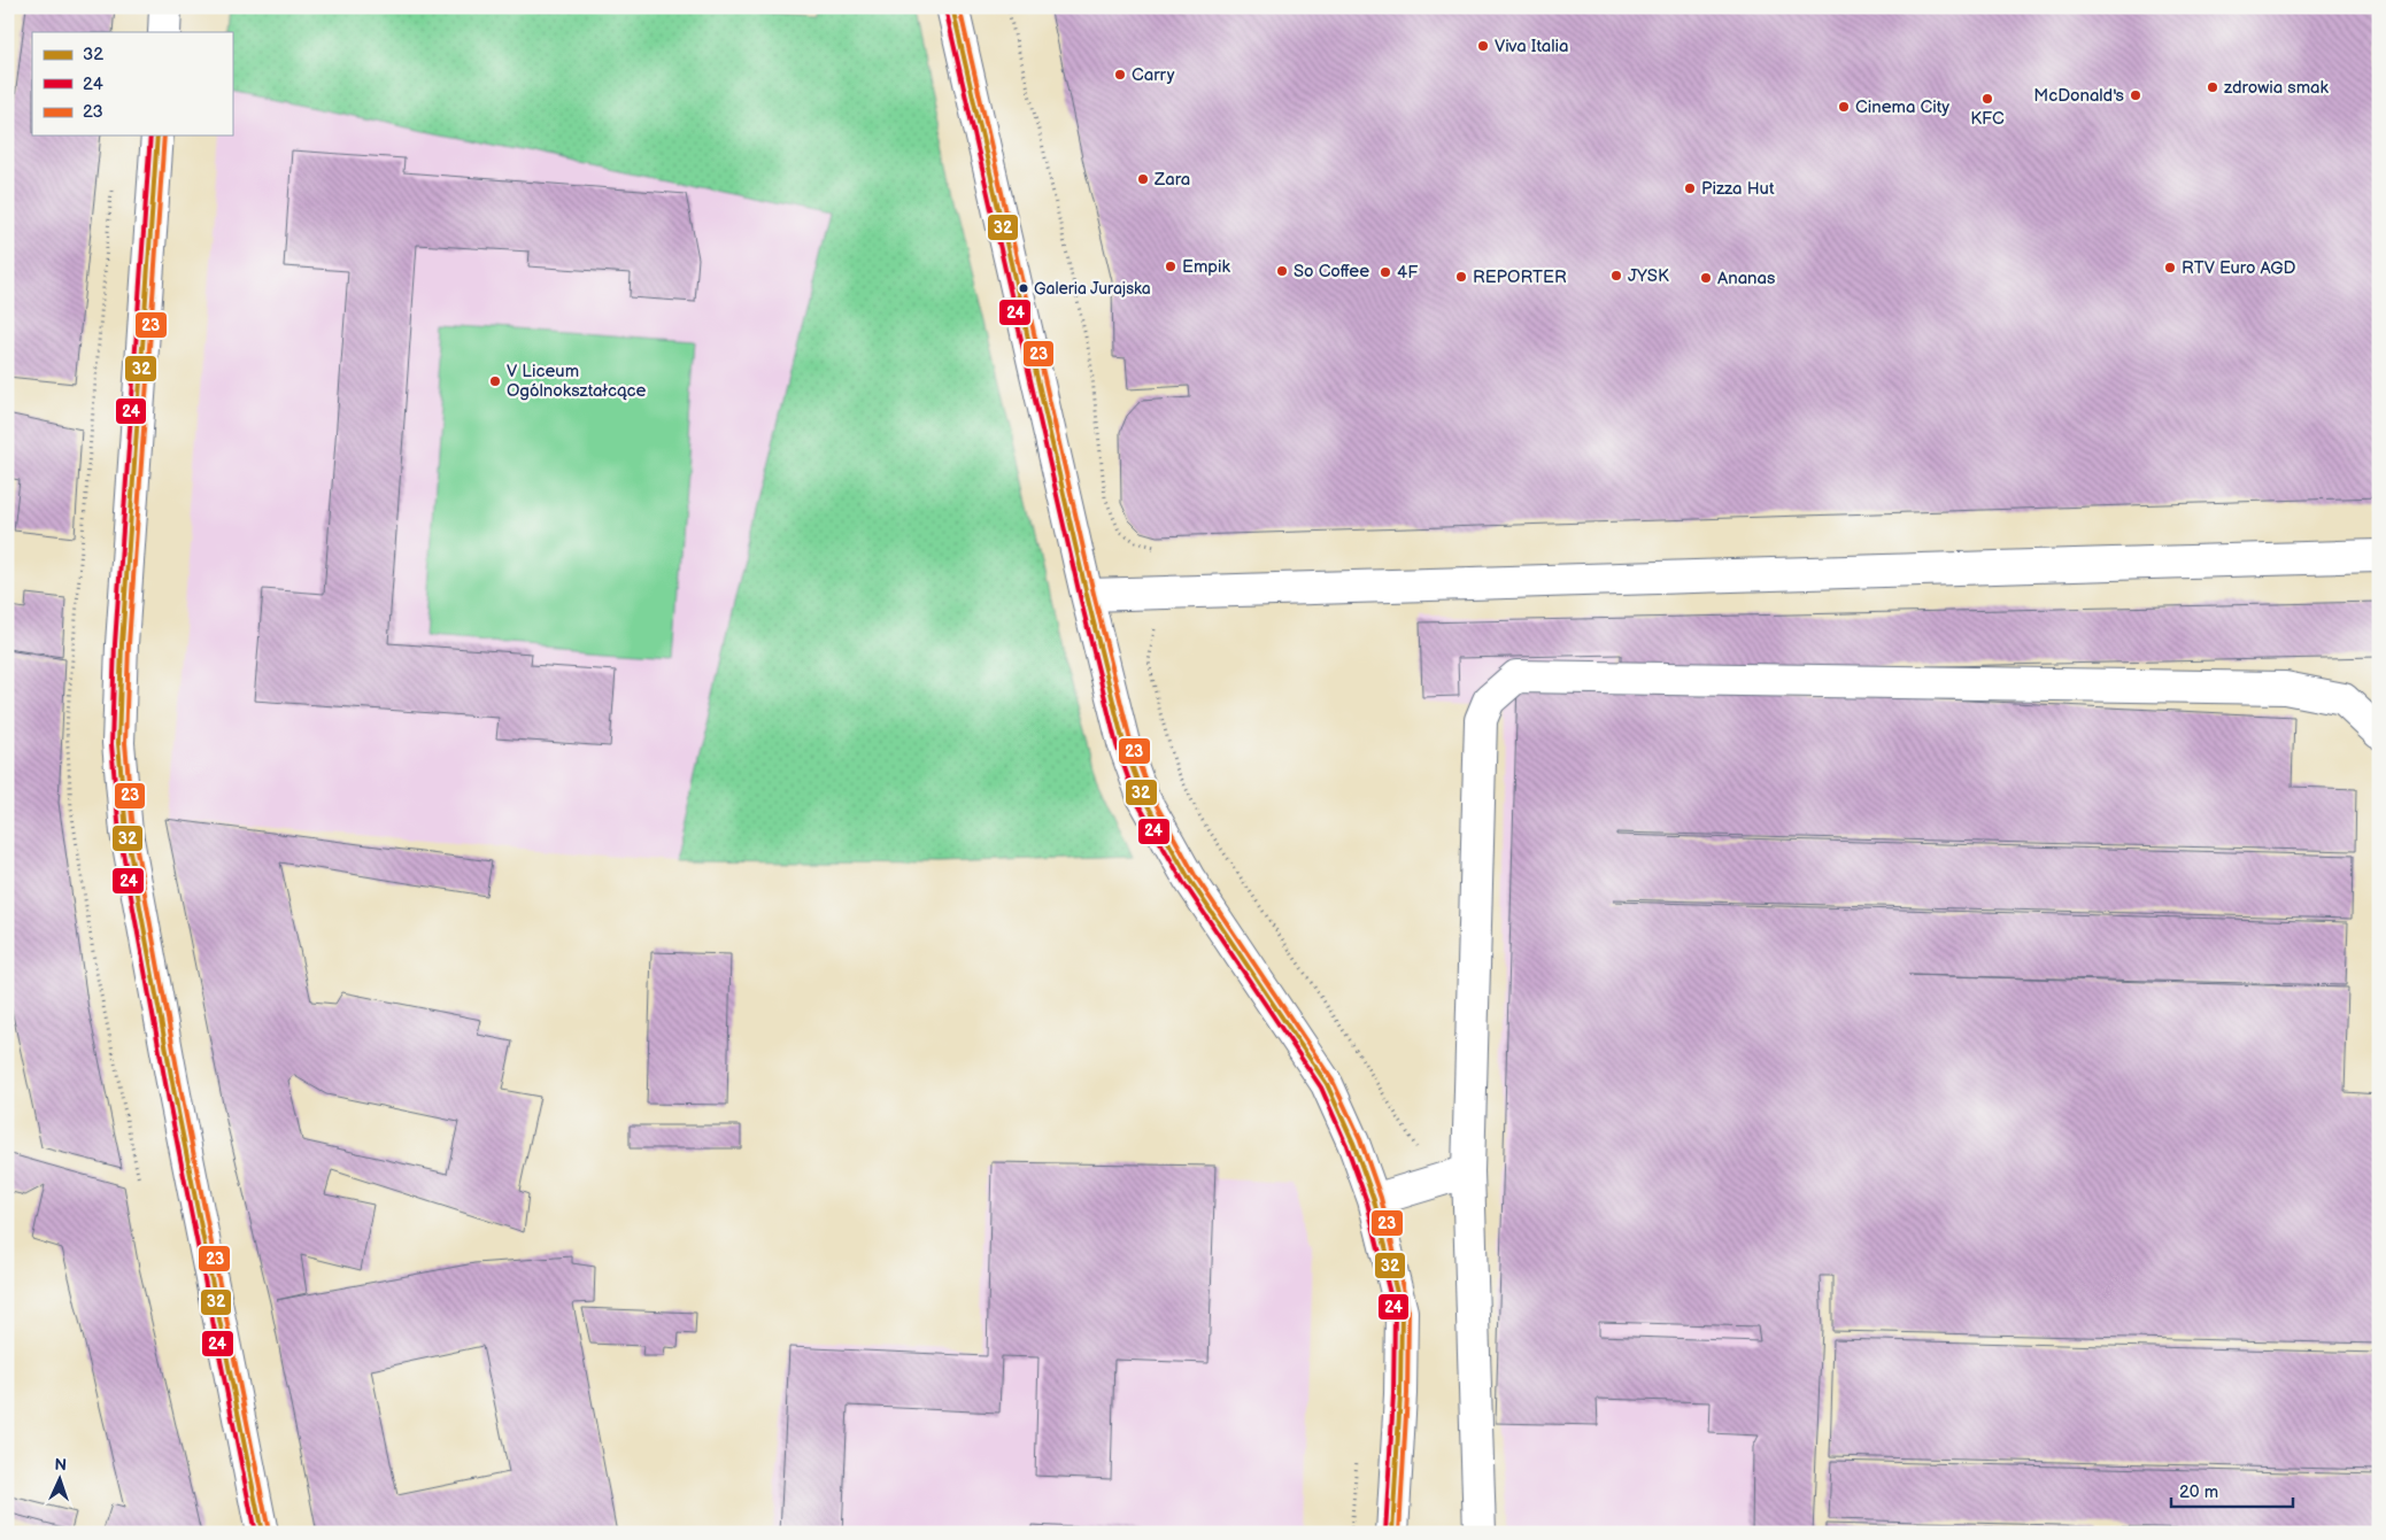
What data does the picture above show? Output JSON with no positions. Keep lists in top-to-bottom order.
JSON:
{
  "places": [
    "Viva Italia",
    "Carry",
    "zdrowia smak",
    "McDonald's",
    "KFC",
    "Cinema City",
    "Zara",
    "Pizza Hut",
    "Empik",
    "RTV Euro AGD",
    "So Coffee",
    "4F",
    "JYSK",
    "REPORTER",
    "Ananas",
    "Galeria Jurajska",
    "V Liceum Ogólnokształcące"
  ],
  "lines": ["transit line 32", "transit line 23", "transit line 24"],
  "legend": ["32", "24", "23"],
  "scale_bar": "20 m",
  "north": "top"
}
